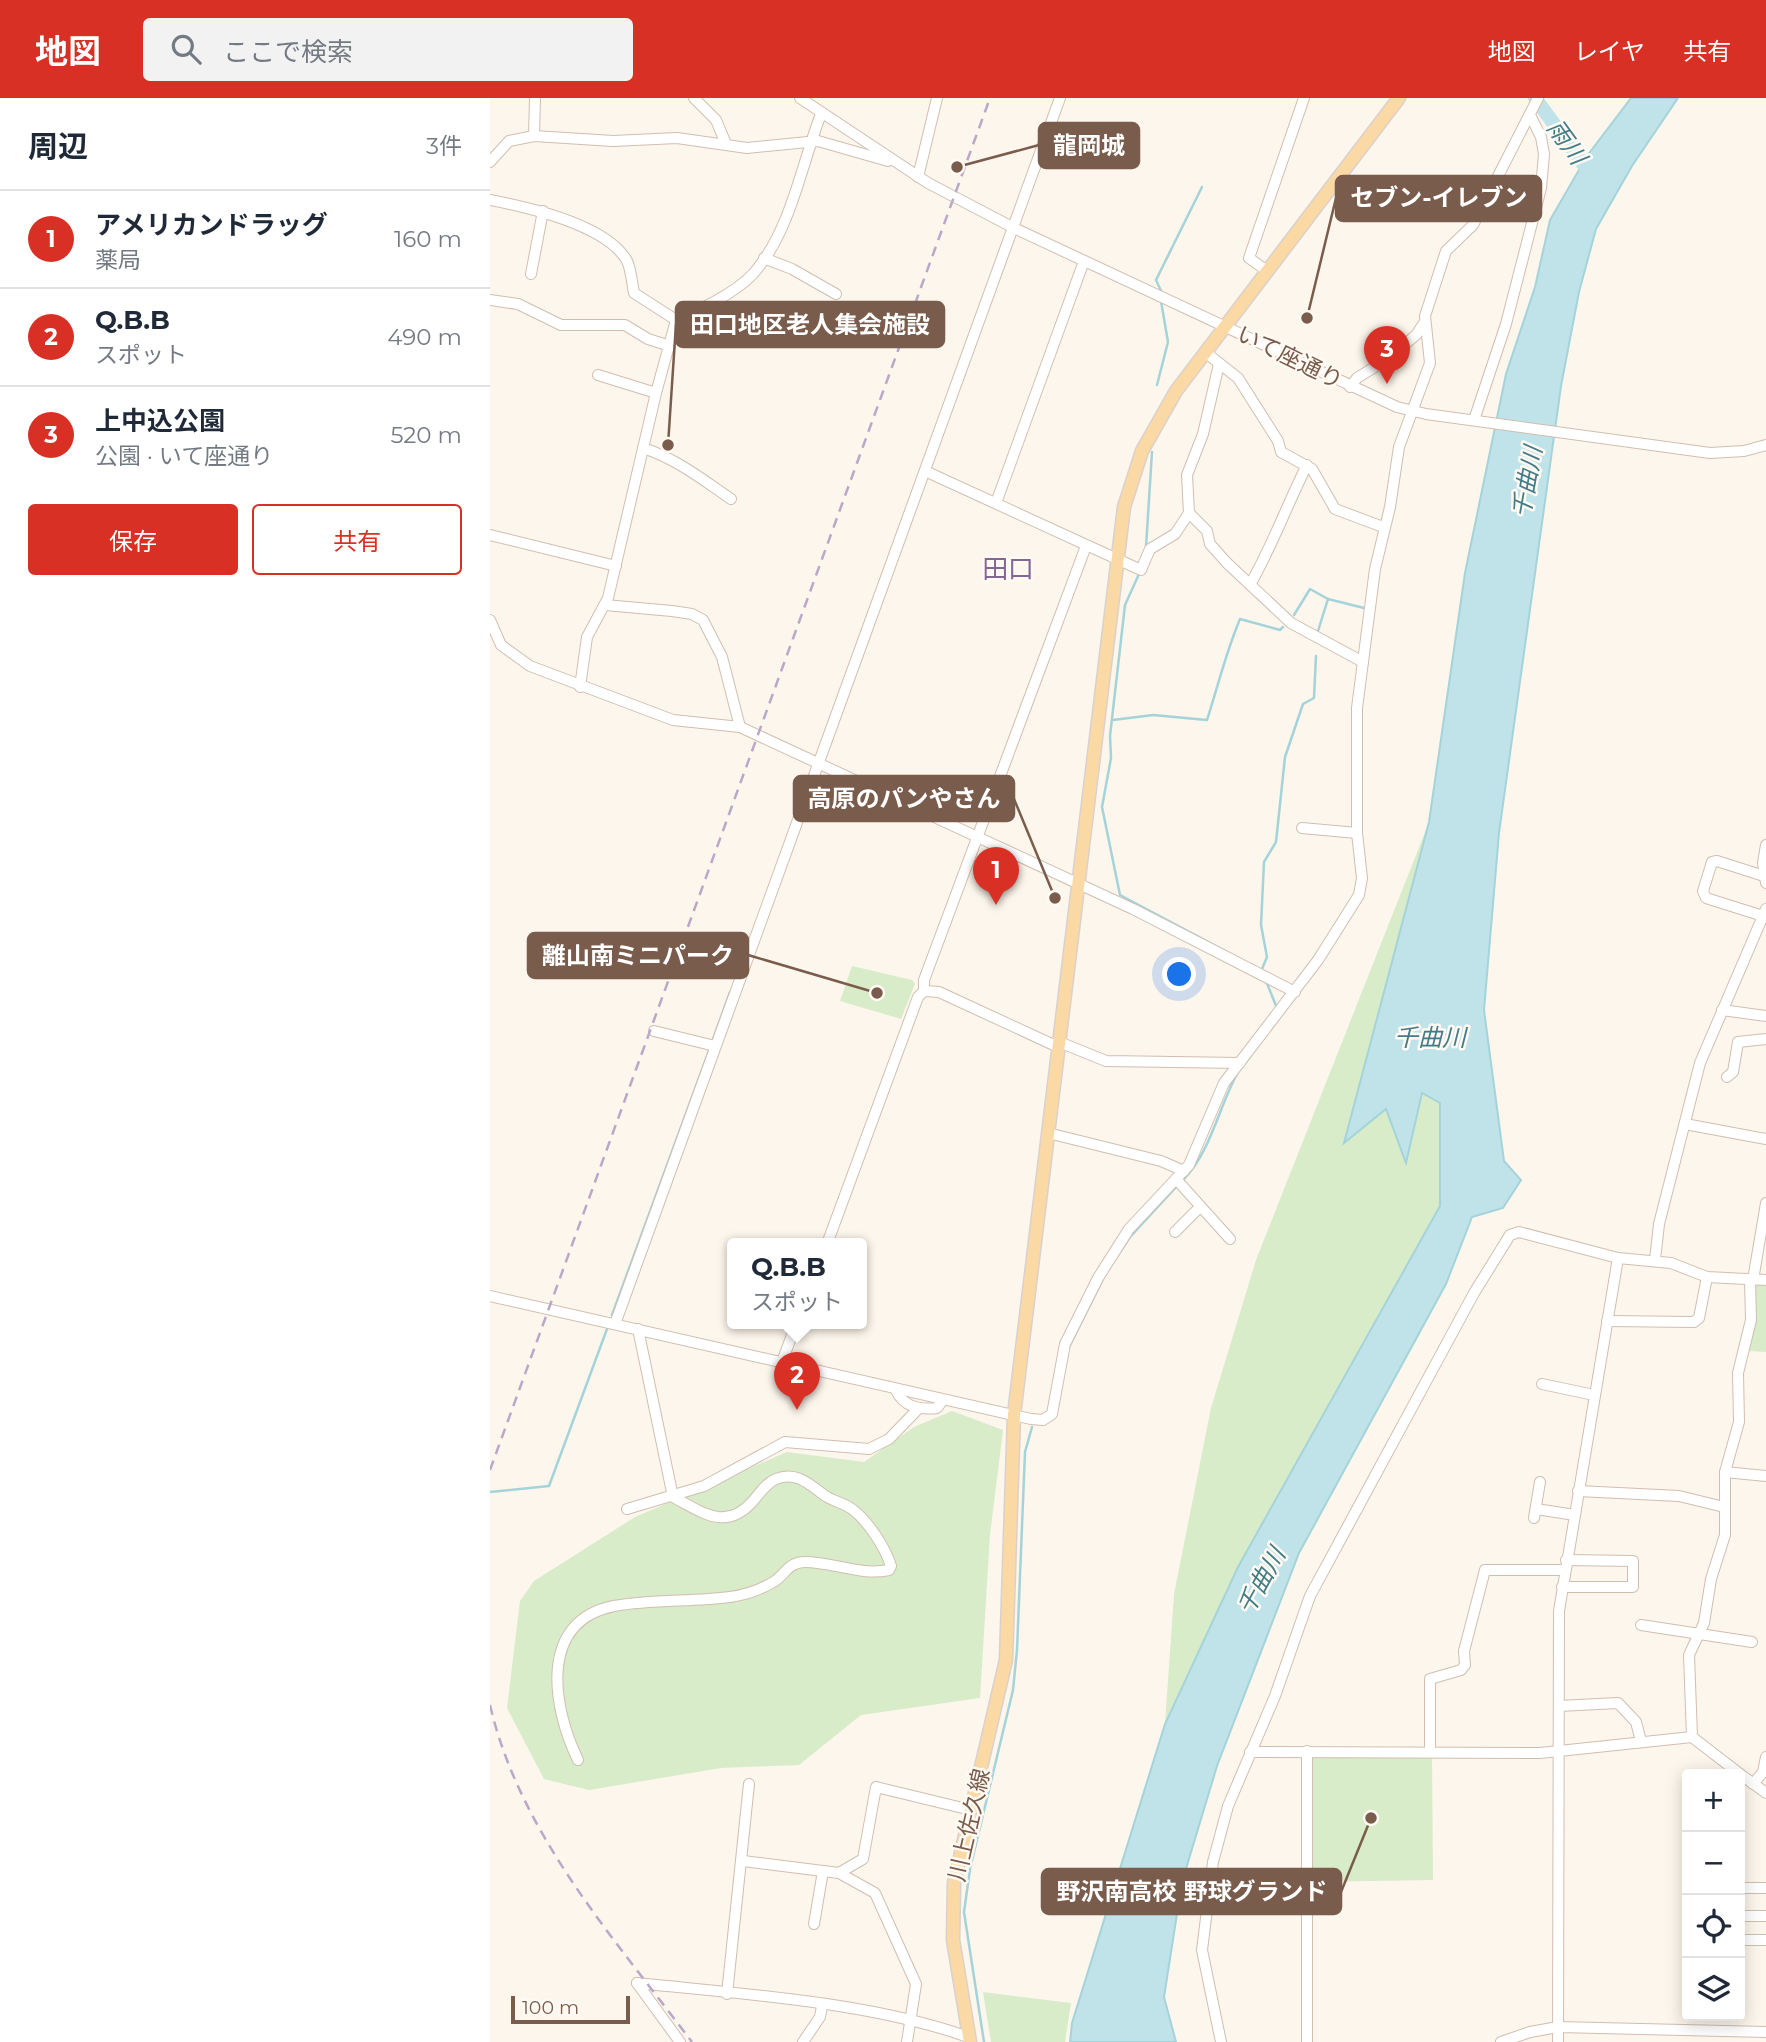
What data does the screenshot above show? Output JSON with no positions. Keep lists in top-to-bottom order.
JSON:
{
  "streets": {
    "main road": ["川上佐久線"],
    "street": ["いて座通り"]
  },
  "crossings": [
    ["いて座通り", "川上佐久線"]
  ],
  "districts": ["田口"],
  "water": ["雨川", "千曲川"],
  "places": [
    "龍岡城",
    "セブン-イレブン",
    "田口地区老人集会施設",
    "高原のパンやさん",
    "離山南ミニパーク",
    "野沢南高校 野球グランド"
  ],
  "scale_bar": "100 m",
  "page": {
    "header": "地図",
    "search": "ここで検索",
    "nav": ["地図", "レイヤ", "共有"],
    "heading": ["周辺", "3件"],
    "list": [
      {
        "mark": "1",
        "name": "アメリカンドラッグ",
        "note": "薬局",
        "value": "160 m"
      },
      {
        "mark": "2",
        "name": "Q.B.B",
        "note": "スポット",
        "value": "490 m"
      },
      {
        "mark": "3",
        "name": "上中込公園",
        "note": "公園 · いて座通り",
        "value": "520 m"
      }
    ],
    "pins": ["3", "1", "2"],
    "buttons": ["保存", "共有"],
    "popup": ["Q.B.B", "スポット"],
    "map_buttons": ["+", "−"],
    "scale": "100 m"
  }
}
